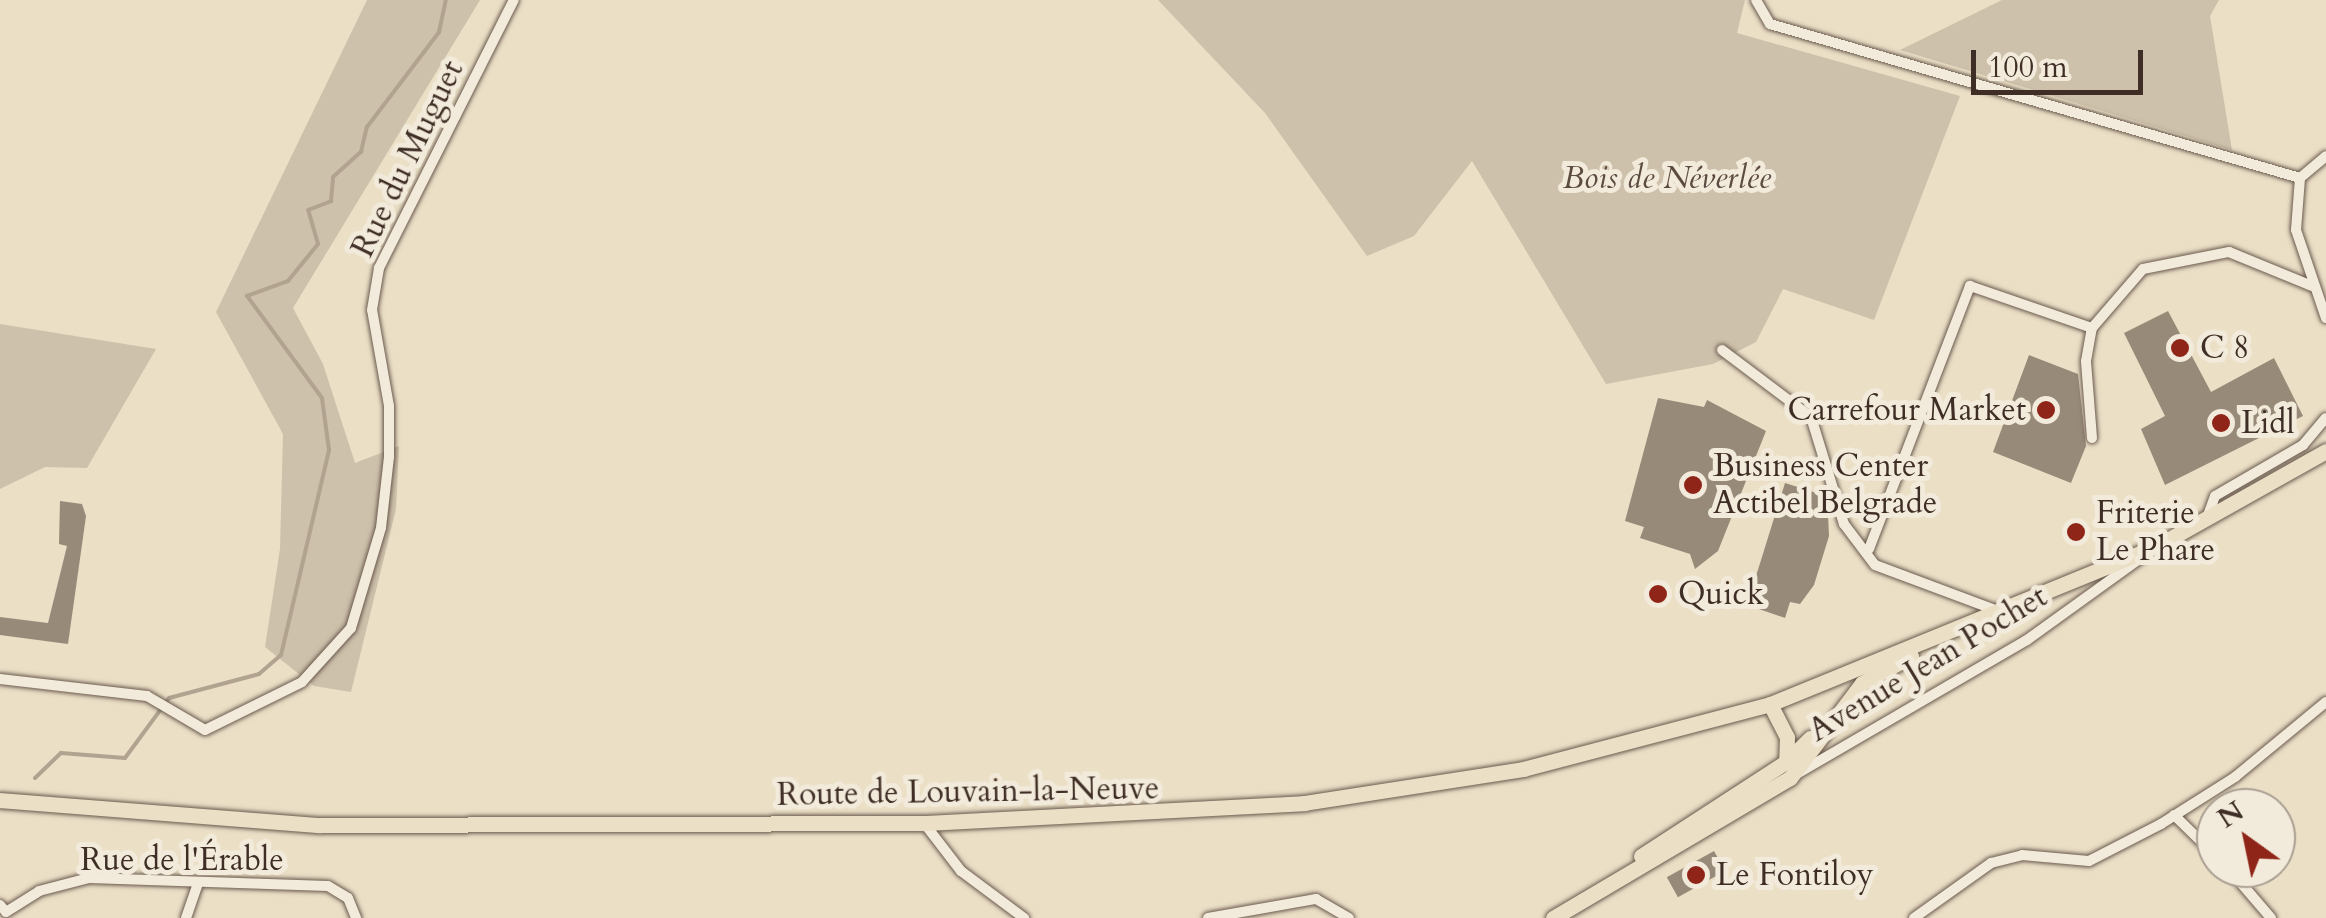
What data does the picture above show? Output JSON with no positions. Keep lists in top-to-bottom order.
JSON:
{
  "streets": {
    "main road": ["Avenue Jean Pochet", "Route de Louvain-la-Neuve"],
    "street": ["Rue du Muguet", "Rue de l'Érable"]
  },
  "parks": ["Bois de Néverlée"],
  "places": [
    "C 8",
    "Carrefour Market",
    "Lidl",
    "Business Center Actibel Belgrade",
    "Friterie Le Phare",
    "Quick",
    "Le Fontiloy"
  ],
  "scale_bar": "100 m",
  "north": "top left"
}
